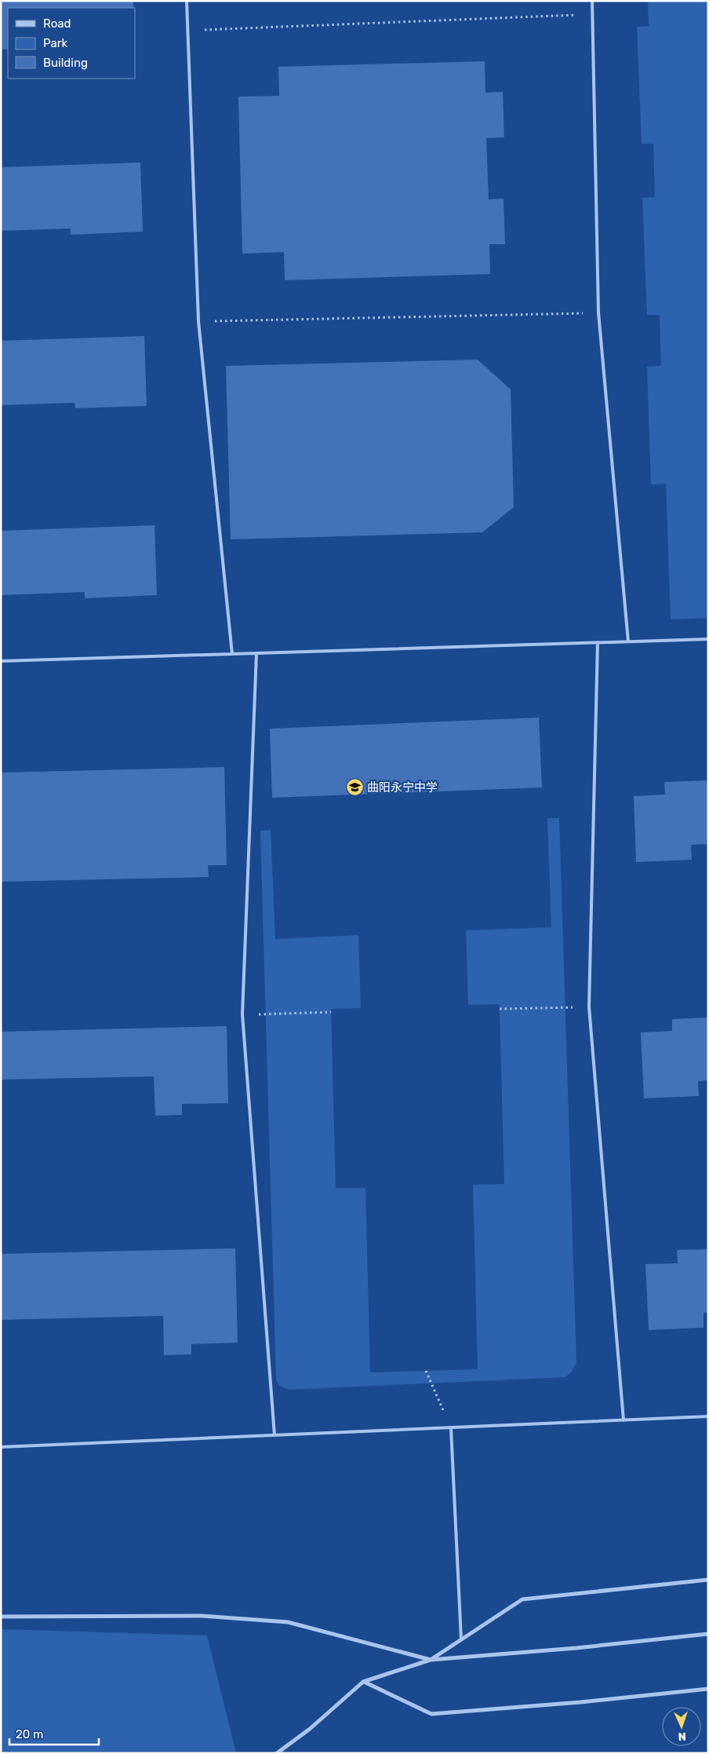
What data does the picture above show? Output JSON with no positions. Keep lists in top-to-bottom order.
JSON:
{
  "places": {
    "school or university": ["曲阳永宁中学"]
  },
  "legend": ["Road", "Park", "Building"],
  "scale_bar": "20 m",
  "north": "bottom"
}
